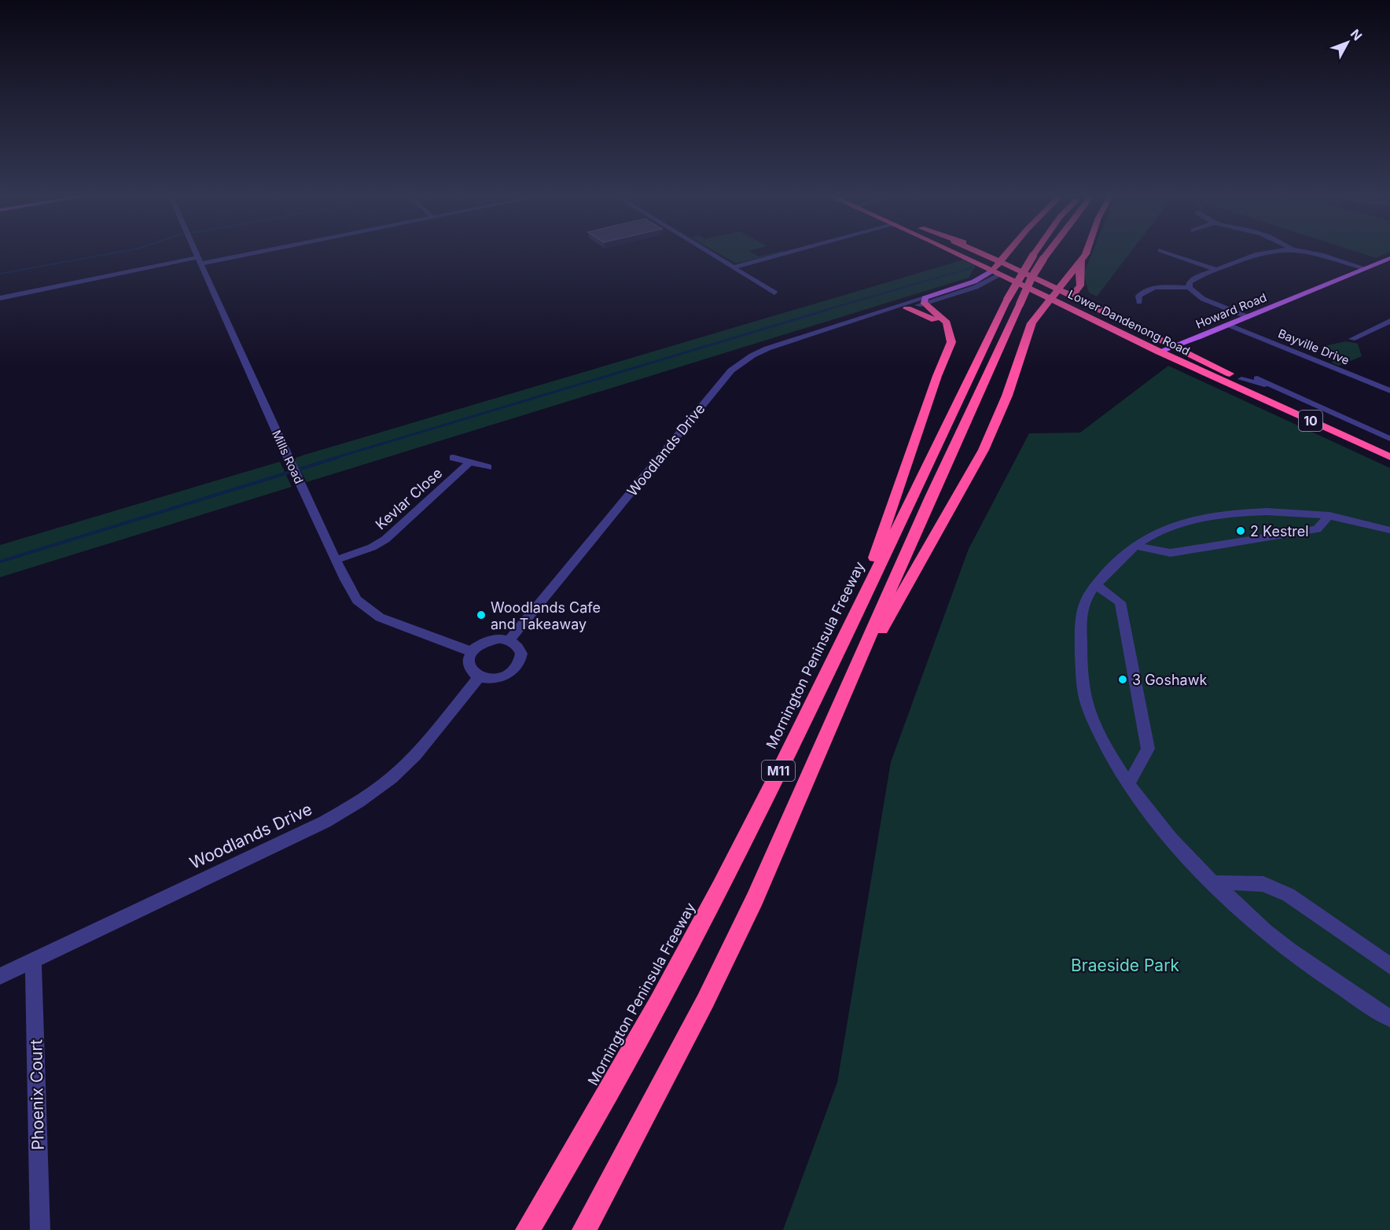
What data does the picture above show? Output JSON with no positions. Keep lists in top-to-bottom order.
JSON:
{
  "streets": {
    "highway": [
      "Lower Dandenong Road",
      "10",
      "Mornington Peninsula Freeway",
      "M11"
    ],
    "main road": ["Howard Road", "Woodlands Drive"],
    "street": [
      "Bayville Drive",
      "Mills Road",
      "Kevlar Close",
      "Phoenix Court"
    ]
  },
  "crossings": [
    ["Howard Road", "Lower Dandenong Road"],
    ["Howard Road", "Bayville Drive"],
    ["Lower Dandenong Road", "Woodlands Drive"],
    ["Woodlands Drive", "Mills Road"],
    ["Woodlands Drive", "Phoenix Court"],
    ["Mills Road", "Kevlar Close"]
  ],
  "parks": ["Braeside Park"],
  "places": ["2 Kestrel", "Woodlands Cafe and Takeaway", "3 Goshawk"],
  "north": "top right"
}
